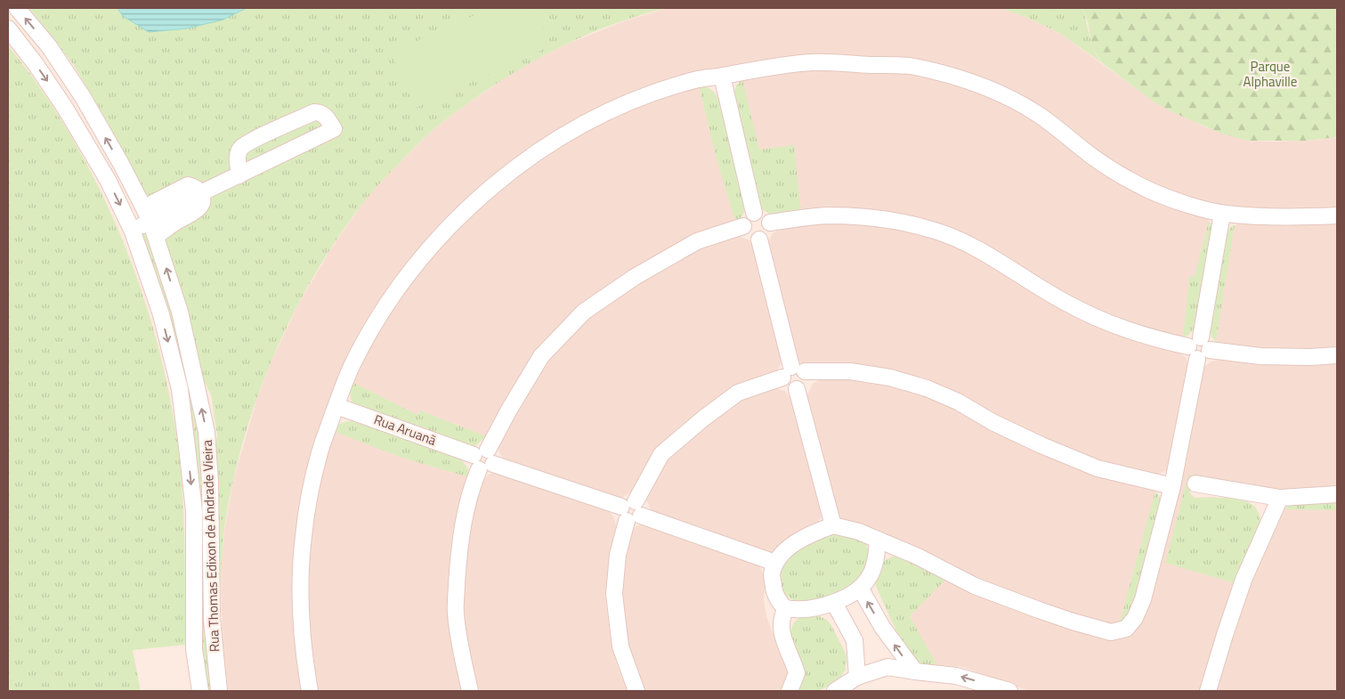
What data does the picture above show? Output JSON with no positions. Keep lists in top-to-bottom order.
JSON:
{
  "streets": {
    "street": ["Rua Aruanã", "Rua Thomas Edixon de Andrade Vieira"]
  },
  "parks": ["Parque Alphaville"]
}
